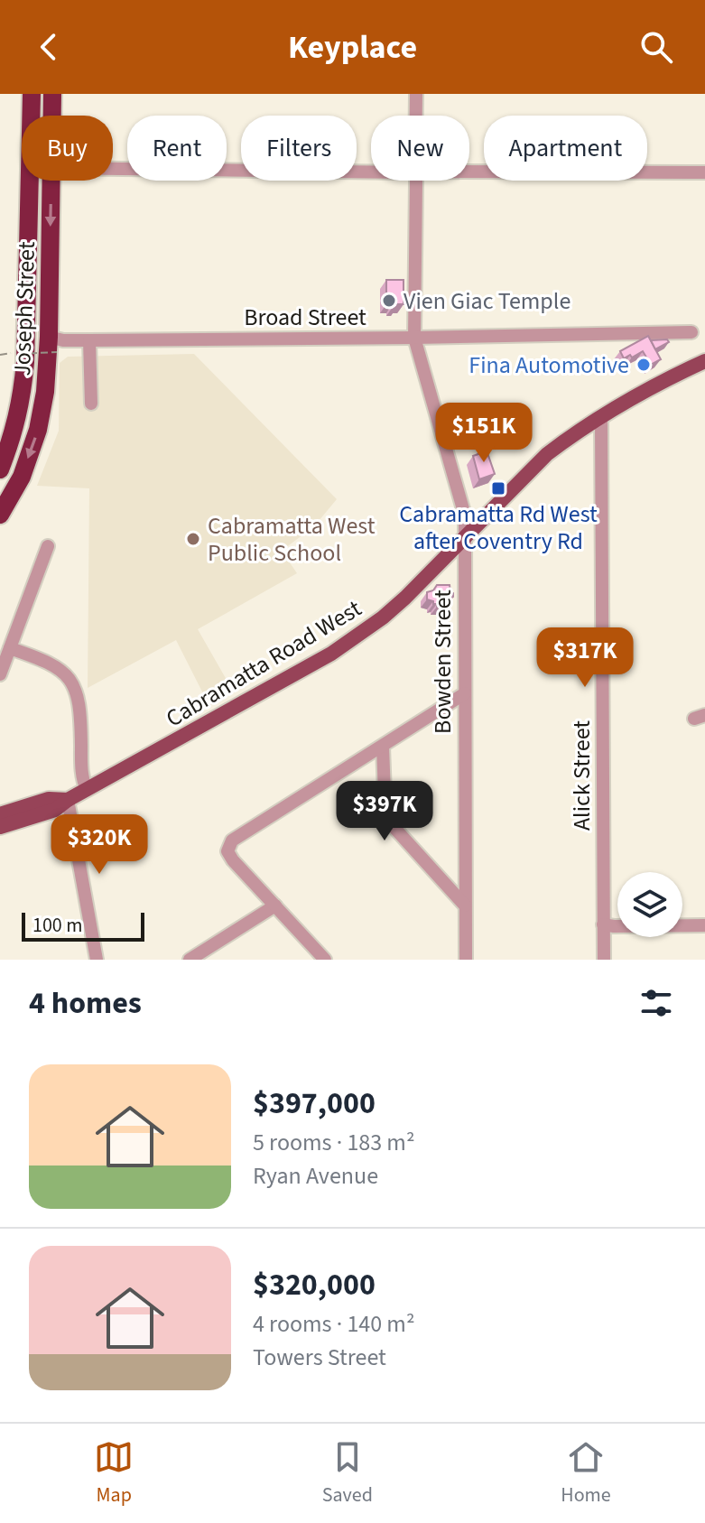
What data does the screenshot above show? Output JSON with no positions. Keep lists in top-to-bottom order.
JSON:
{
  "streets": {
    "highway": ["Joseph Street"],
    "main road": ["Cabramatta Road West"],
    "street": ["Broad Street", "Bowden Street", "Alick Street"]
  },
  "crossings": [
    ["Joseph Street", "Broad Street"],
    ["Broad Street", "Bowden Street"],
    ["Bowden Street", "Cabramatta Road West"],
    ["Cabramatta Road West", "Alick Street"]
  ],
  "places": {
    "other": ["Vien Giac Temple", "Fina Automotive", "Cabramatta West Public School"],
    "transit": ["Cabramatta Rd West after Coventry Rd"]
  },
  "scale_bar": "100 m",
  "page": {
    "header": "Keyplace",
    "chip": [
      "Buy",
      "Rent",
      "Filters",
      "New",
      "Apartment"
    ],
    "price": [
      "$151K",
      "$317K",
      "$397K",
      "$320K"
    ],
    "scale": "100 m",
    "heading": "4 homes",
    "list": [
      {
        "name": "$397,000",
        "note": "5 rooms · 183 m² · Ryan Avenue"
      },
      {
        "name": "$320,000",
        "note": "4 rooms · 140 m² · Towers Street"
      }
    ],
    "tabs": ["Map", "Saved", "Home"]
  }
}
